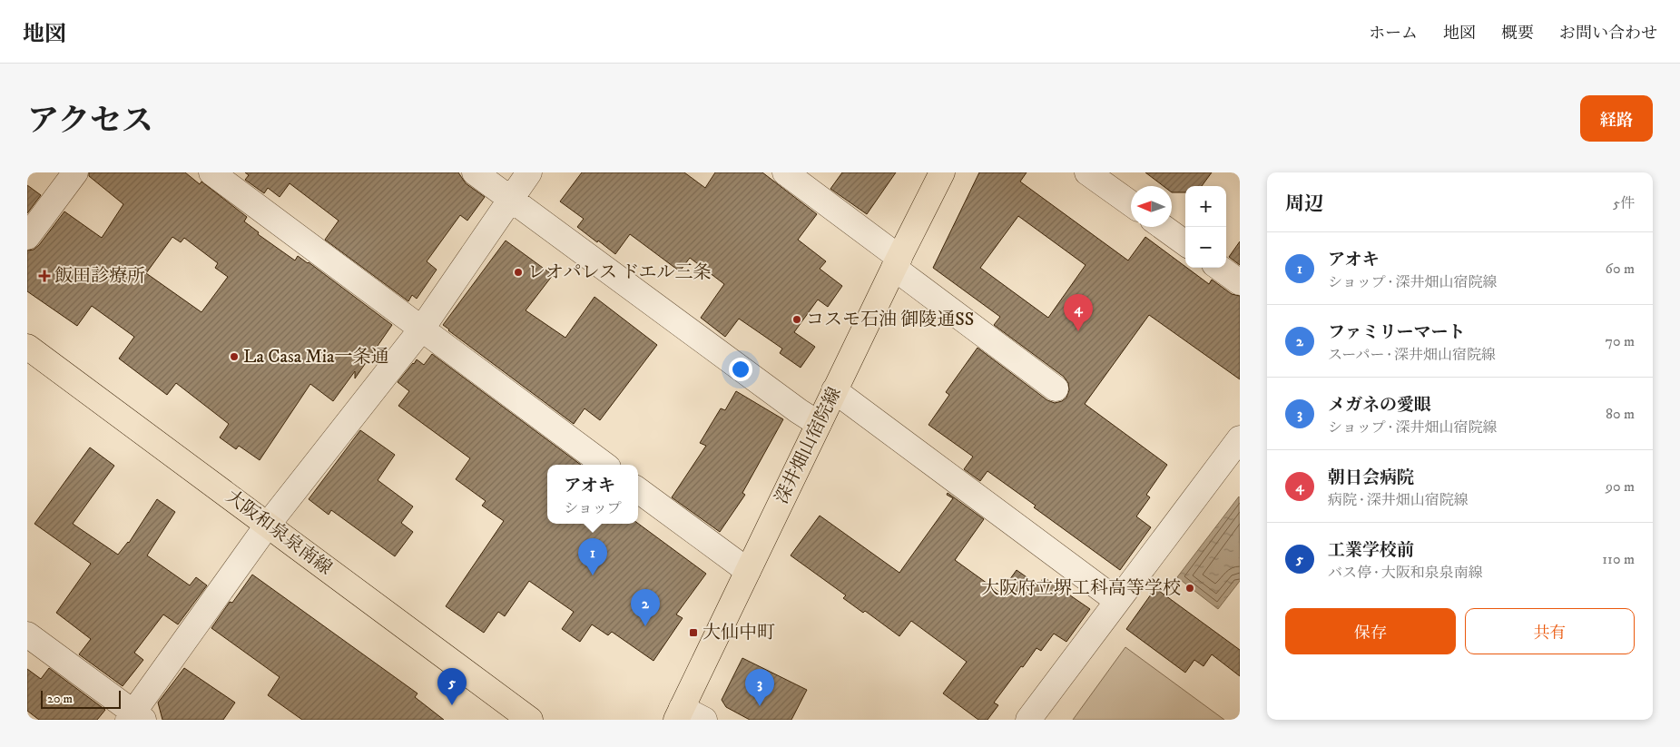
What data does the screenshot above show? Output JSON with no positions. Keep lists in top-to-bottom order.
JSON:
{
  "streets": {
    "main road": ["深井畑山宿院線", "大阪和泉泉南線"]
  },
  "places": {
    "other": [
      "レオパレス ドエル三条",
      "コスモ石油 御陵通SS",
      "La Casa Mia一条通",
      "大阪府立堺工科高等学校"
    ],
    "health": ["飯田診療所"],
    "transit": ["大仙中町"]
  },
  "scale_bar": "20 m",
  "north": "left",
  "page": {
    "header": "地図",
    "nav": [
      "ホーム",
      "地図",
      "概要",
      "お問い合わせ"
    ],
    "title": "アクセス",
    "buttons": [
      "経路",
      ["保存", "共有"]
    ],
    "heading": ["周辺", "5件"],
    "map_buttons": ["+", "−"],
    "list": [
      {
        "mark": "1",
        "name": "アオキ",
        "note": "ショップ · 深井畑山宿院線",
        "value": "60 m"
      },
      {
        "mark": "2",
        "name": "ファミリーマート",
        "note": "スーパー · 深井畑山宿院線",
        "value": "70 m"
      },
      {
        "mark": "3",
        "name": "メガネの愛眼",
        "note": "ショップ · 深井畑山宿院線",
        "value": "80 m"
      },
      {
        "mark": "4",
        "name": "朝日会病院",
        "note": "病院 · 深井畑山宿院線",
        "value": "90 m"
      },
      {
        "mark": "5",
        "name": "工業学校前",
        "note": "バス停 · 大阪和泉泉南線",
        "value": "110 m"
      }
    ],
    "pins": [
      "4",
      "1",
      "2",
      "5",
      "3"
    ],
    "popup": ["アオキ", "ショップ"],
    "scale": "20 m"
  }
}
